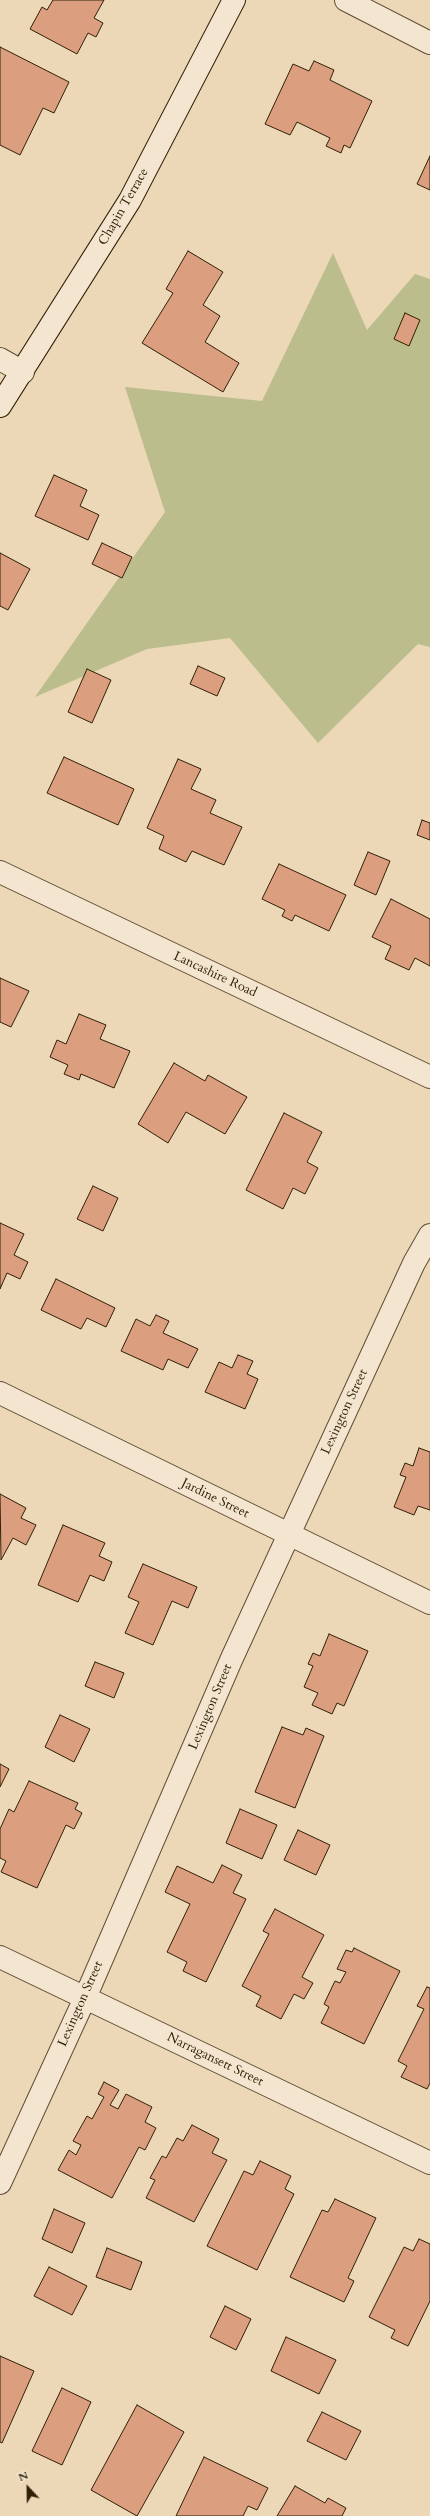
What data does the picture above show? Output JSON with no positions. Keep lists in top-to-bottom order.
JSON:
{
  "streets": {
    "street": [
      "Chapin Terrace",
      "Lancashire Road",
      "Lexington Street",
      "Jardine Street",
      "Narragansett Street"
    ]
  },
  "crossings": [
    ["Lexington Street", "Jardine Street"],
    ["Lexington Street", "Narragansett Street"]
  ],
  "north": "top"
}
